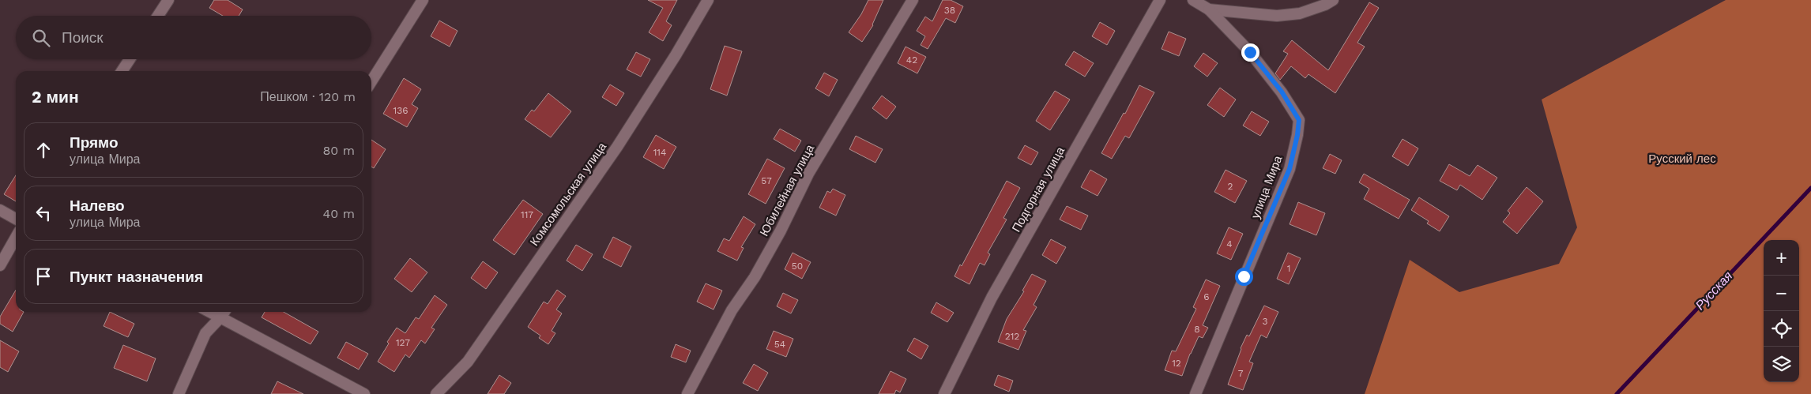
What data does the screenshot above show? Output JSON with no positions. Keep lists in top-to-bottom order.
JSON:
{
  "streets": {
    "street": [
      "улица Мира",
      "Подгорная улица",
      "Юбилейная улица",
      "Комсомольская улица"
    ]
  },
  "water": ["Русская"],
  "parks": ["Русский лес"],
  "house_numbers": [
    "38",
    "42",
    "136",
    "114",
    "57",
    "2",
    "117",
    "4",
    "50",
    "1",
    "6",
    "3",
    "8",
    "212",
    "127",
    "54",
    "12",
    "7"
  ],
  "page": {
    "search": "Поиск",
    "heading": ["2 мин", "Пешком · 120 m"],
    "list": [
      ["Прямо", "улица Мира", "80 m"],
      ["Налево", "улица Мира", "40 m"],
      "Пункт назначения"
    ],
    "map_buttons": ["+", "−"]
  }
}
